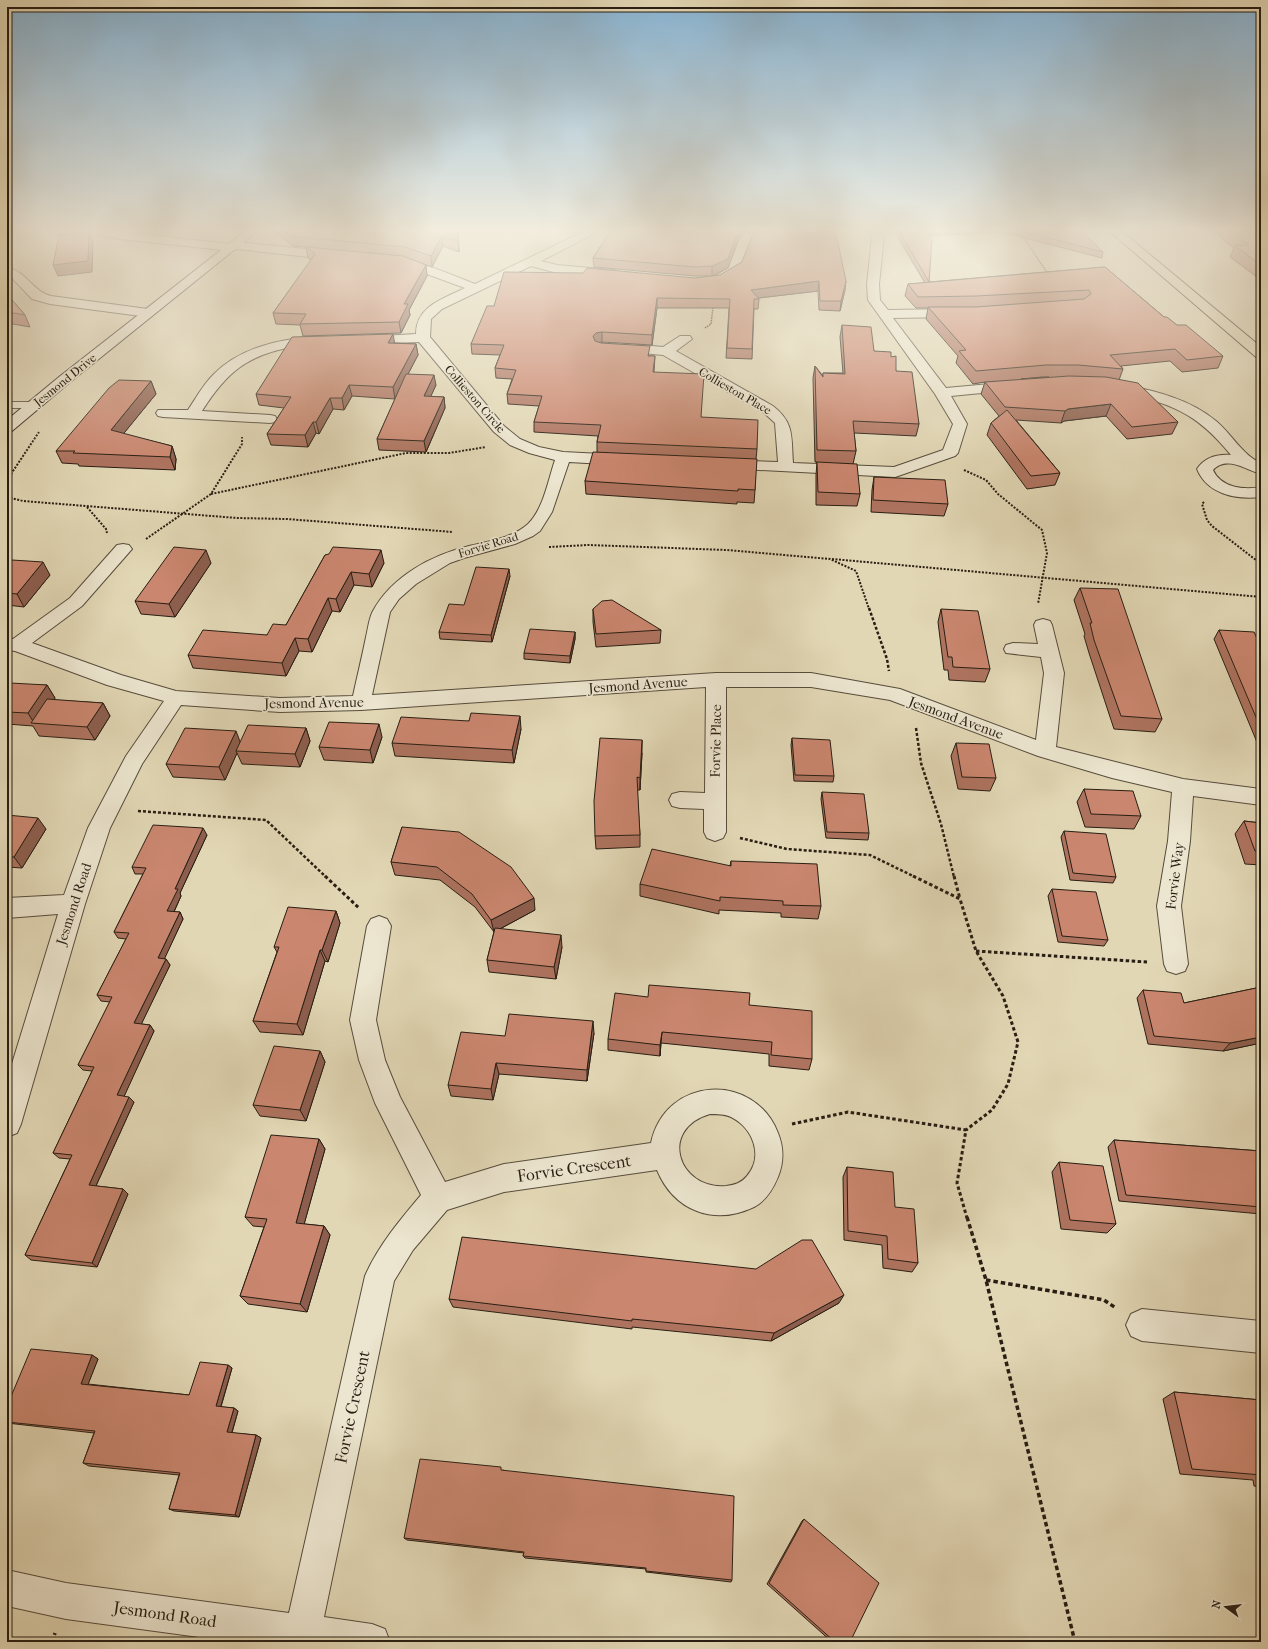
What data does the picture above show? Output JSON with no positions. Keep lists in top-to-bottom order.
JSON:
{
  "streets": {
    "street": [
      "Jesmond Drive",
      "Collieston Place",
      "Collieston Circle",
      "Forvie Road",
      "Jesmond Avenue",
      "Forvie Place",
      "Forvie Way",
      "Jesmond Road",
      "Forvie Crescent"
    ]
  },
  "crossings": [
    ["Collieston Circle", "Forvie Road"],
    ["Forvie Road", "Jesmond Avenue"],
    ["Jesmond Avenue", "Forvie Place"],
    ["Jesmond Avenue", "Forvie Way"],
    ["Jesmond Avenue", "Jesmond Road"],
    ["Jesmond Road", "Forvie Crescent"]
  ],
  "north": "left"
}
